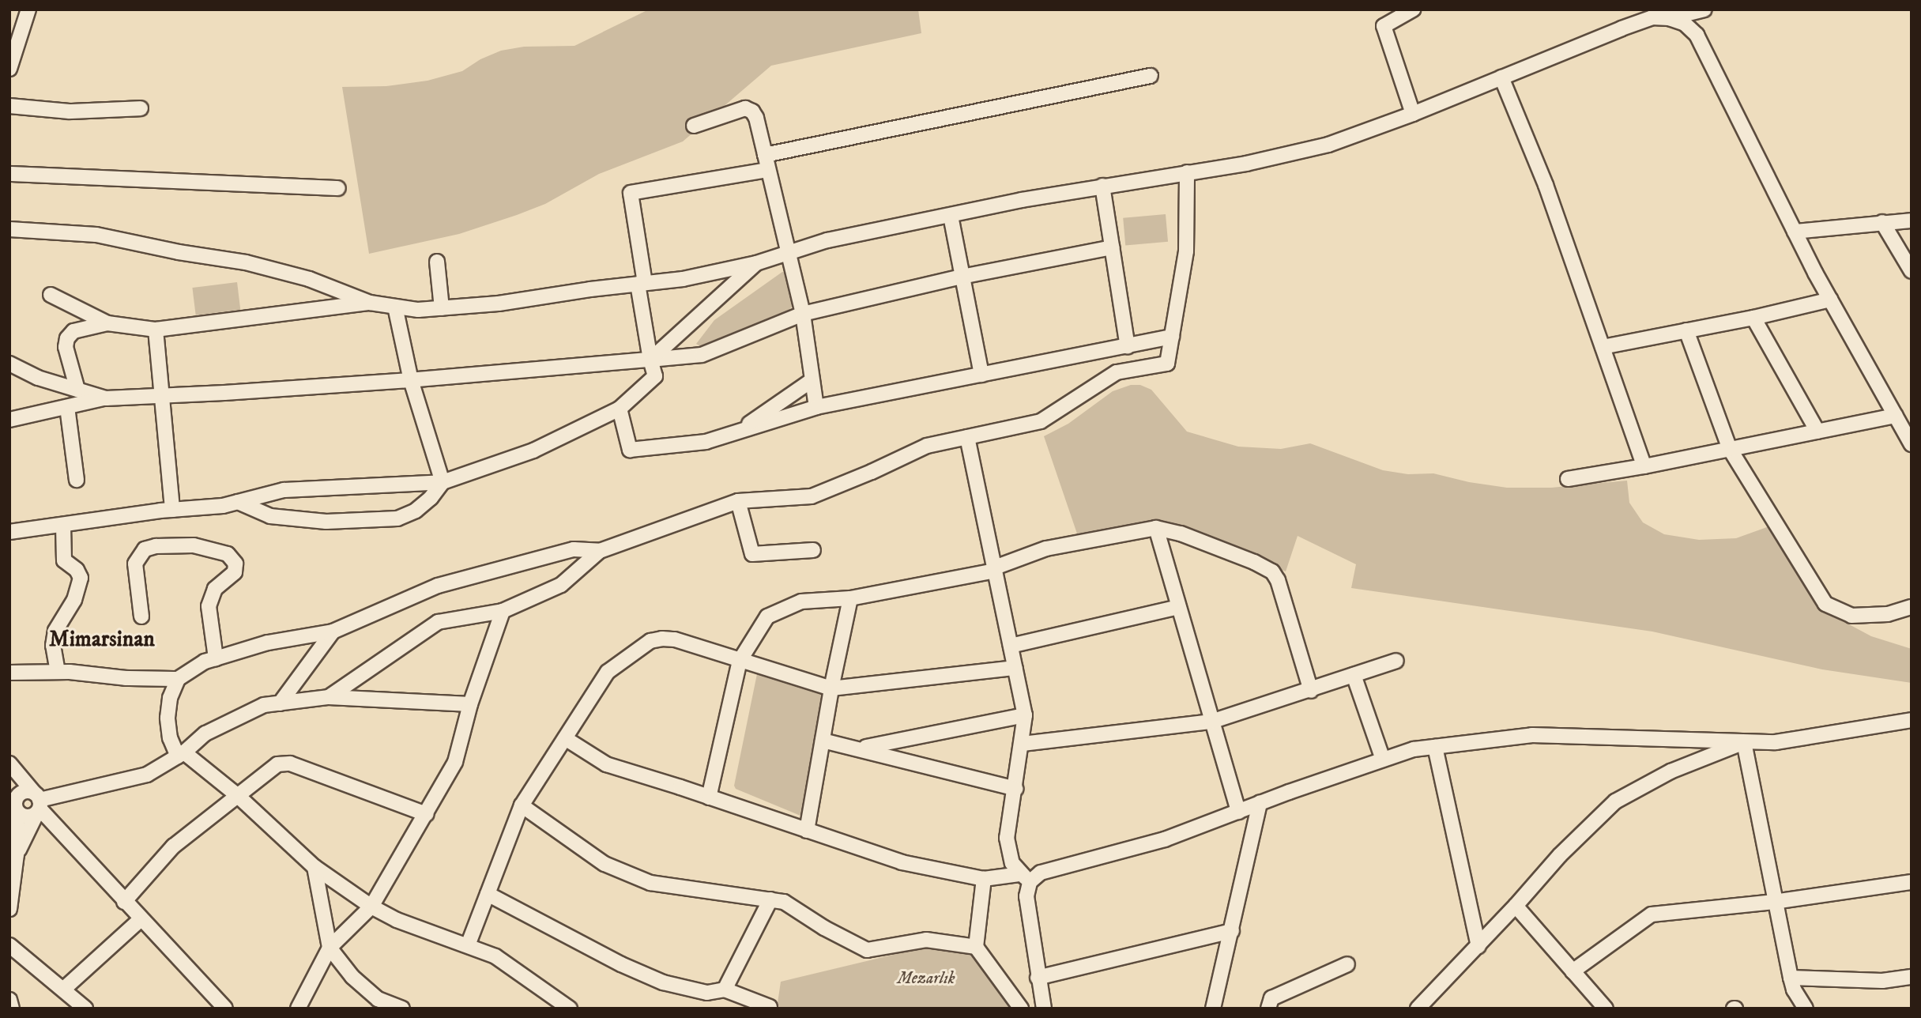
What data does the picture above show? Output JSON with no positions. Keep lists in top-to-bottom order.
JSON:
{
  "districts": ["Mimarsinan"],
  "parks": ["Mezarlık"]
}
